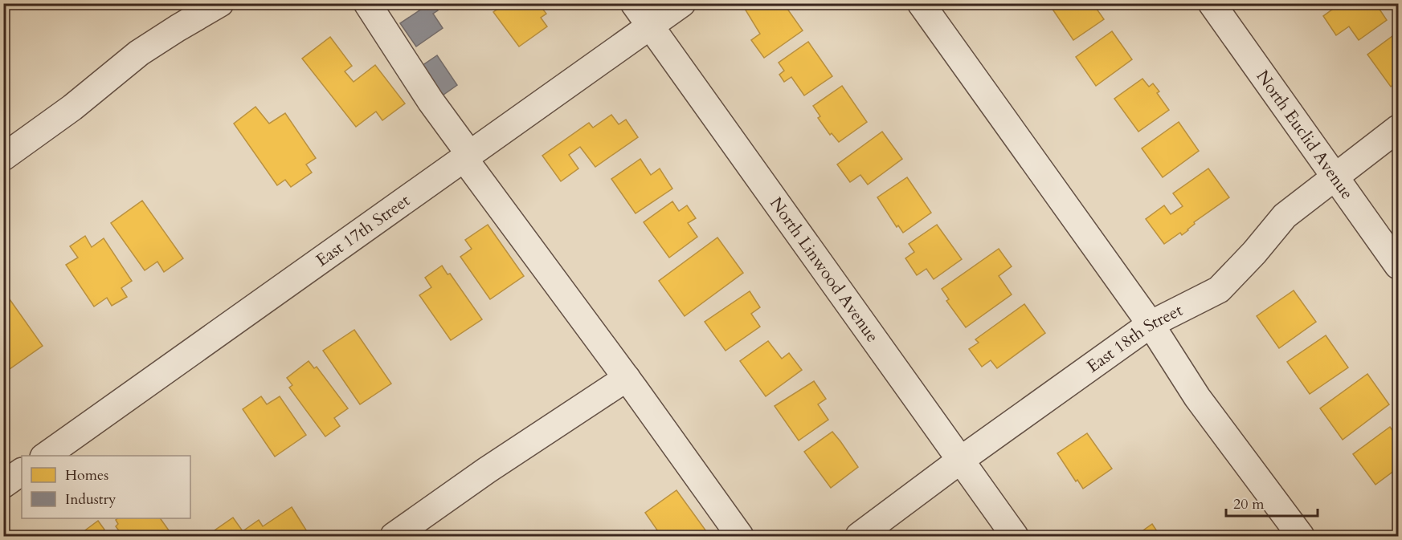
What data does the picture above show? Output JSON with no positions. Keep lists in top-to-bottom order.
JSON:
{
  "streets": {
    "street": [
      "North Euclid Avenue",
      "East 17th Street",
      "North Linwood Avenue",
      "East 18th Street"
    ]
  },
  "crossings": [
    ["North Euclid Avenue", "East 18th Street"],
    ["East 17th Street", "North Linwood Avenue"],
    ["North Linwood Avenue", "East 18th Street"]
  ],
  "legend": ["Homes", "Industry"],
  "scale_bar": "20 m"
}
